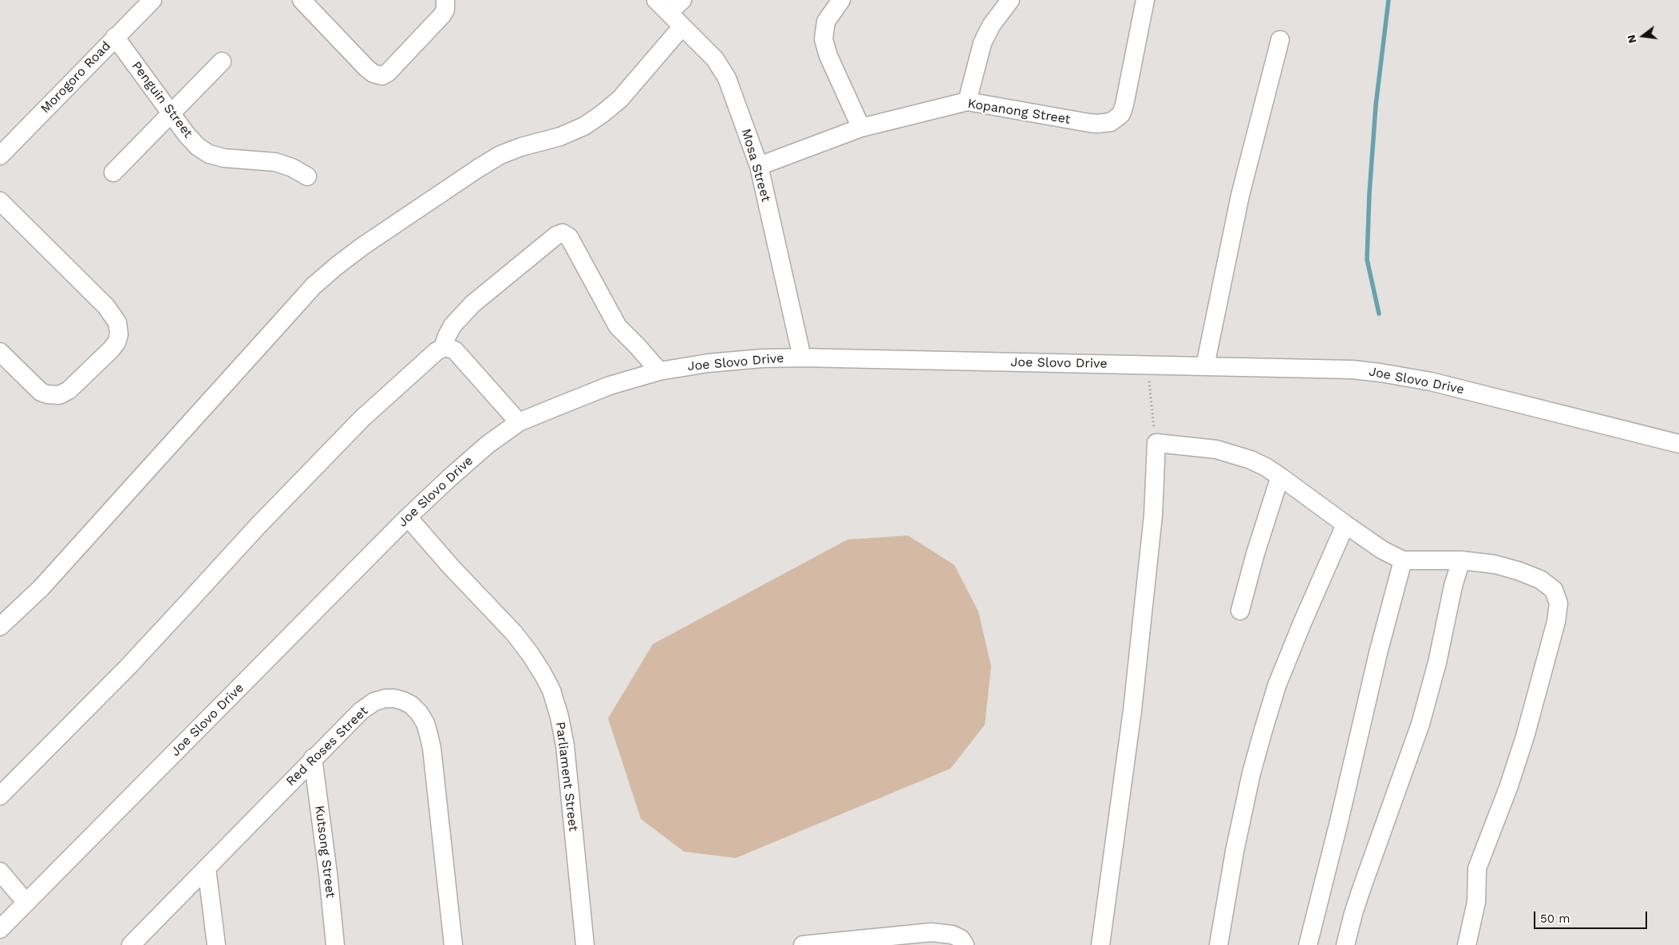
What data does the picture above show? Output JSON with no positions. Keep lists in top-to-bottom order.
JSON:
{
  "streets": {
    "street": [
      "Morogoro Road",
      "Penguin Street",
      "Kopanong Street",
      "Mosa Street",
      "Joe Slovo Drive",
      "Red Roses Street",
      "Parliament Street",
      "Kutsong Street"
    ]
  },
  "crossings": [
    ["Morogoro Road", "Penguin Street"],
    ["Kopanong Street", "Mosa Street"],
    ["Mosa Street", "Joe Slovo Drive"],
    ["Joe Slovo Drive", "Parliament Street"],
    ["Red Roses Street", "Kutsong Street"]
  ],
  "scale_bar": "50 m",
  "north": "left"
}
